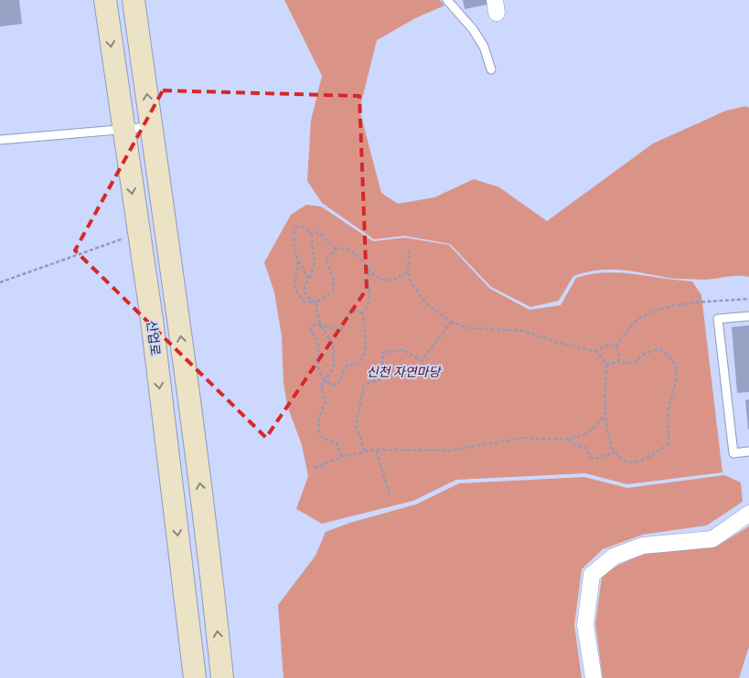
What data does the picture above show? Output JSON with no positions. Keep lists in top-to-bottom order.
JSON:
{
  "streets": {
    "main road": ["산업로"]
  },
  "parks": ["신천 자연마당"]
}
